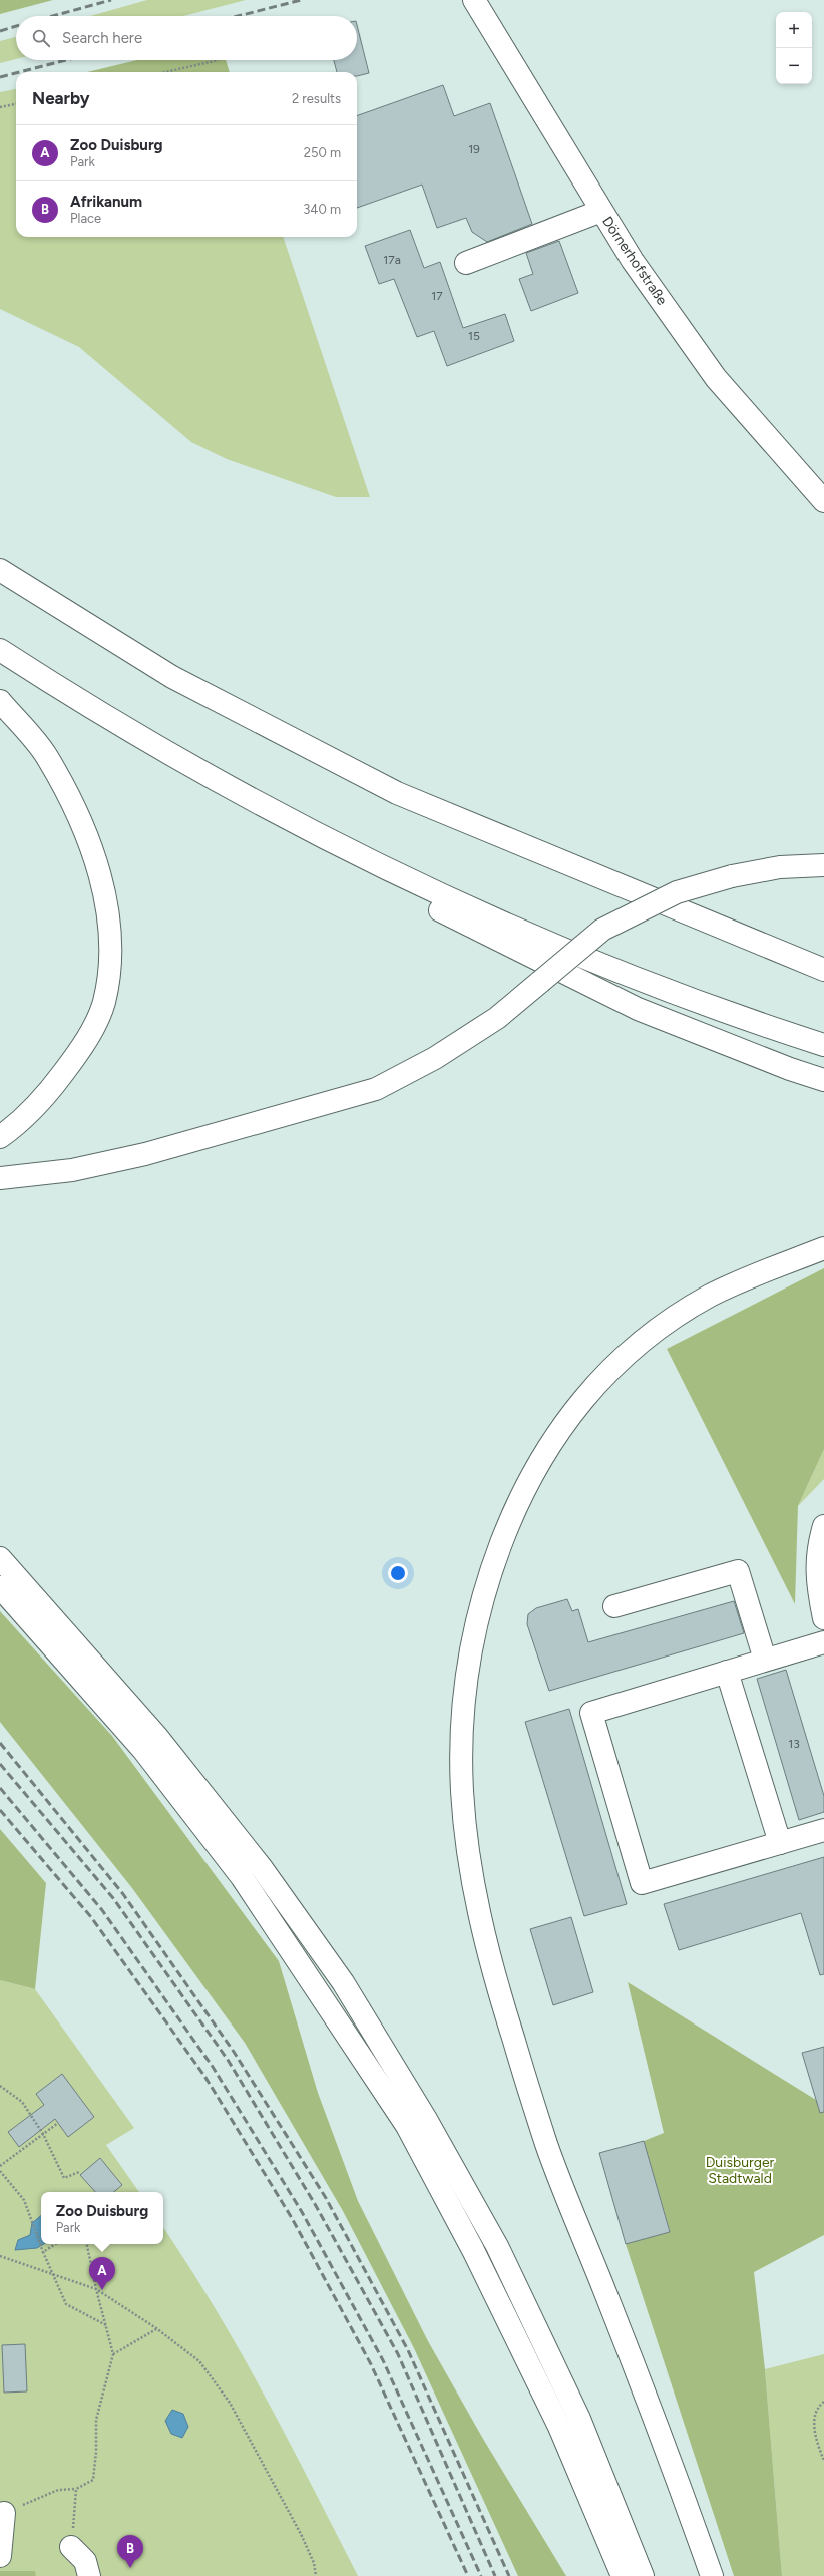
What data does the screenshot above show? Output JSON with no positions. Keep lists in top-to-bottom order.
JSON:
{
  "streets": {
    "main road": ["Dörnerhofstraße"]
  },
  "parks": ["Duisburger Stadtwald"],
  "house_numbers": [
    "19",
    "17a",
    "17",
    "15",
    "13"
  ],
  "page": {
    "map_buttons": ["+", "−"],
    "search": "Search here",
    "heading": ["Nearby", "2 results"],
    "list": [
      {
        "mark": "A",
        "name": "Zoo Duisburg",
        "note": "Park",
        "value": "250 m"
      },
      {
        "mark": "B",
        "name": "Afrikanum",
        "note": "Place",
        "value": "340 m"
      }
    ],
    "popup": ["Zoo Duisburg", "Park"],
    "pins": ["A", "B"]
  }
}
